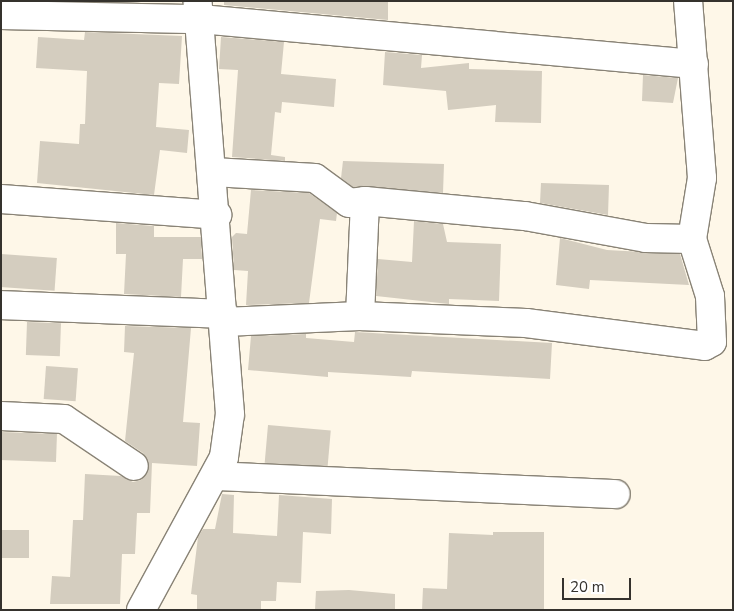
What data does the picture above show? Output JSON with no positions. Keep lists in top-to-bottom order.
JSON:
{
  "scale_bar": "20 m"
}
